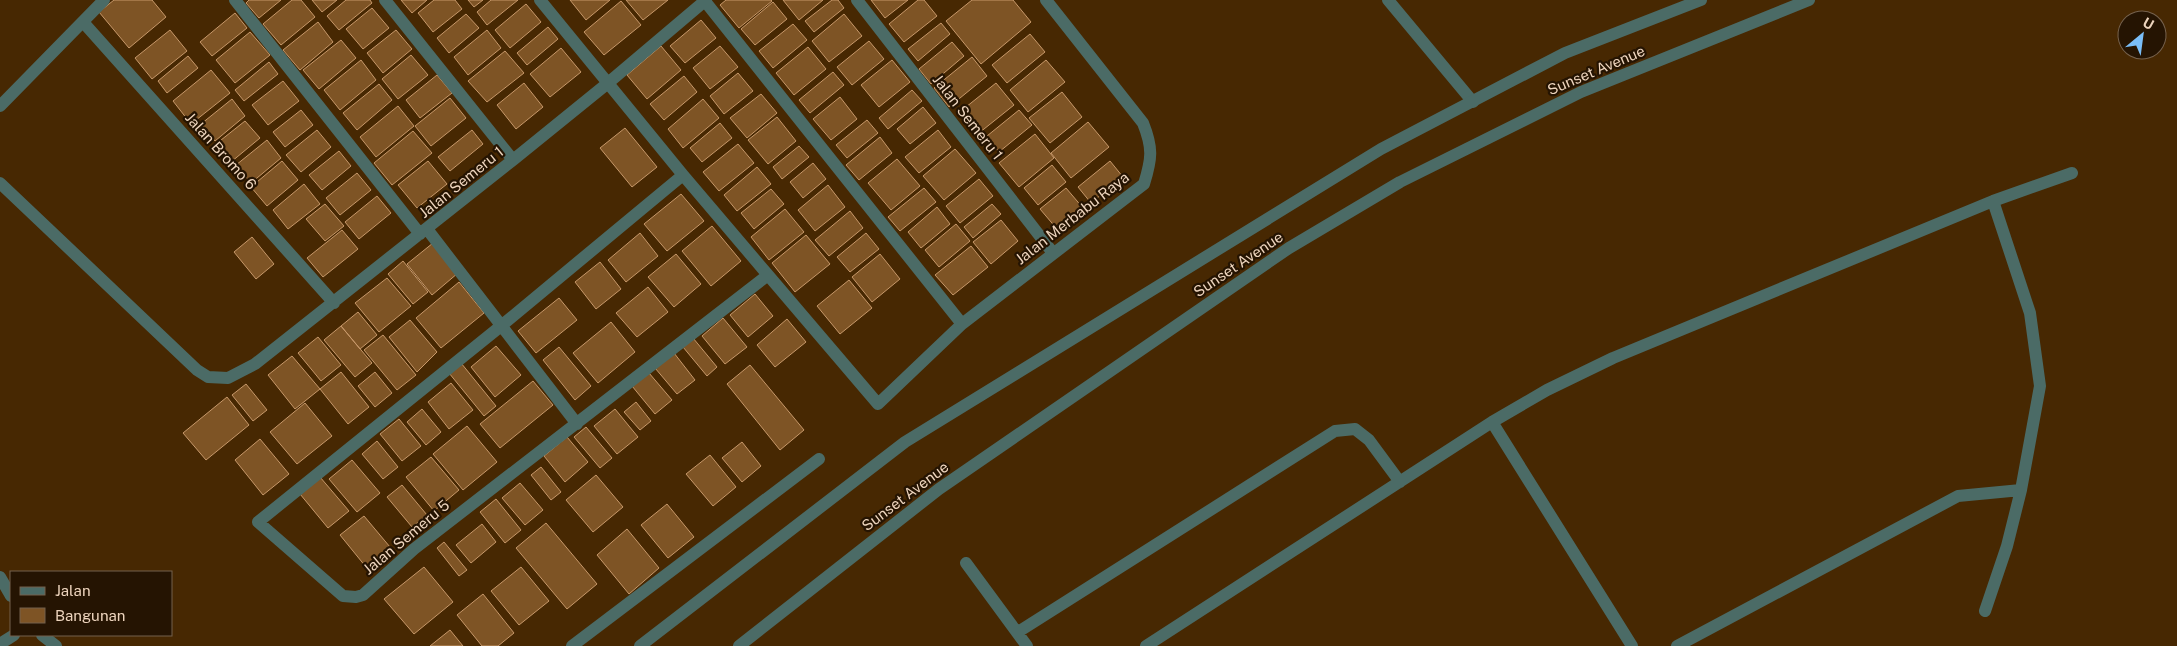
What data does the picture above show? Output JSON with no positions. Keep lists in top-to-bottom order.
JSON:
{
  "streets": {
    "street": [
      "Sunset Avenue",
      "Jalan Semeru 1",
      "Jalan Bromo 6",
      "Jalan Merbabu Raya",
      "Jalan Semeru 5"
    ]
  },
  "crossings": [
    ["Jalan Semeru 1", "Jalan Bromo 6"],
    ["Jalan Semeru 1", "Jalan Merbabu Raya"],
    ["Jalan Merbabu Raya", "Jalan Semeru 5"]
  ],
  "legend": ["Jalan", "Bangunan"],
  "north": "top right"
}
